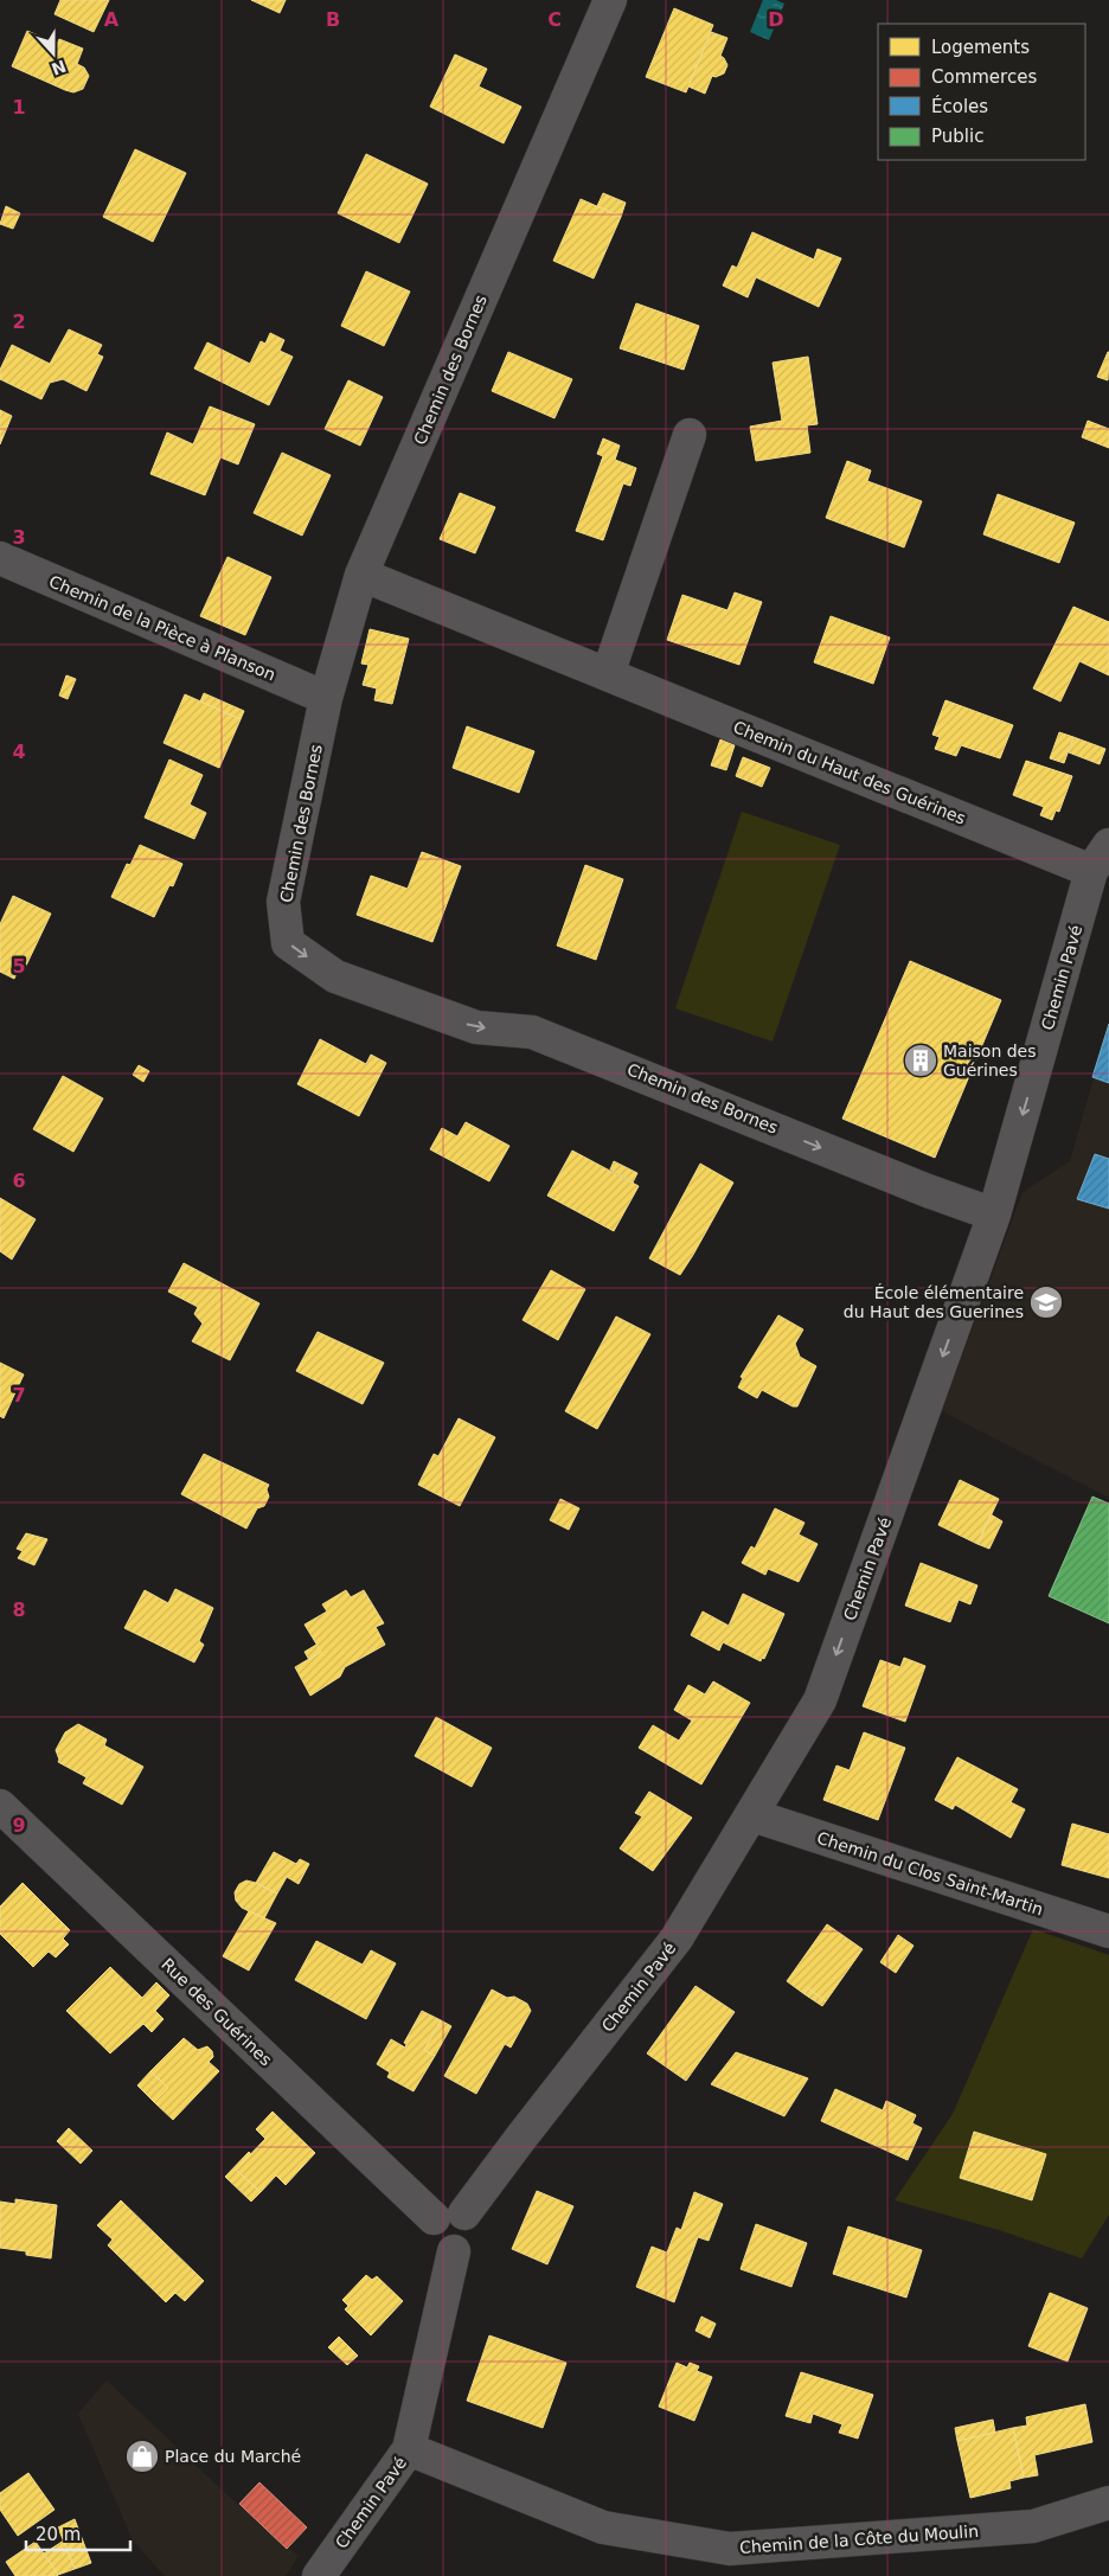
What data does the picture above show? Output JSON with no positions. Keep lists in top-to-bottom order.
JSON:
{
  "streets": {
    "street": [
      "Chemin des Bornes",
      "Chemin de la Pièce à Planson",
      "Chemin du Haut des Guérines",
      "Chemin Pavé",
      "Chemin du Clos Saint-Martin",
      "Rue des Guérines",
      "Chemin de la Côte du Moulin"
    ]
  },
  "crossings": [
    ["Chemin des Bornes", "Chemin de la Pièce à Planson"],
    ["Chemin des Bornes", "Chemin du Haut des Guérines"],
    ["Chemin des Bornes", "Chemin Pavé"],
    ["Chemin du Haut des Guérines", "Chemin Pavé"],
    ["Chemin Pavé", "Chemin du Clos Saint-Martin"],
    ["Chemin Pavé", "Rue des Guérines"],
    ["Chemin Pavé", "Chemin de la Côte du Moulin"]
  ],
  "one_way": ["Chemin des Bornes", "Chemin Pavé"],
  "places": {
    "building": ["Maison des Guérines"],
    "school or university": ["École élémentaire du Haut des Guerines"],
    "shop": ["Place du Marché"]
  },
  "legend": [
    "Logements",
    "Commerces",
    "Écoles",
    "Public"
  ],
  "scale_bar": "20 m",
  "north": "bottom",
  "grid": {
    "columns": [
      "A",
      "B",
      "C",
      "D"
    ],
    "rows": [
      "1",
      "2",
      "3",
      "4",
      "5",
      "6",
      "7",
      "8",
      "9"
    ]
  }
}
